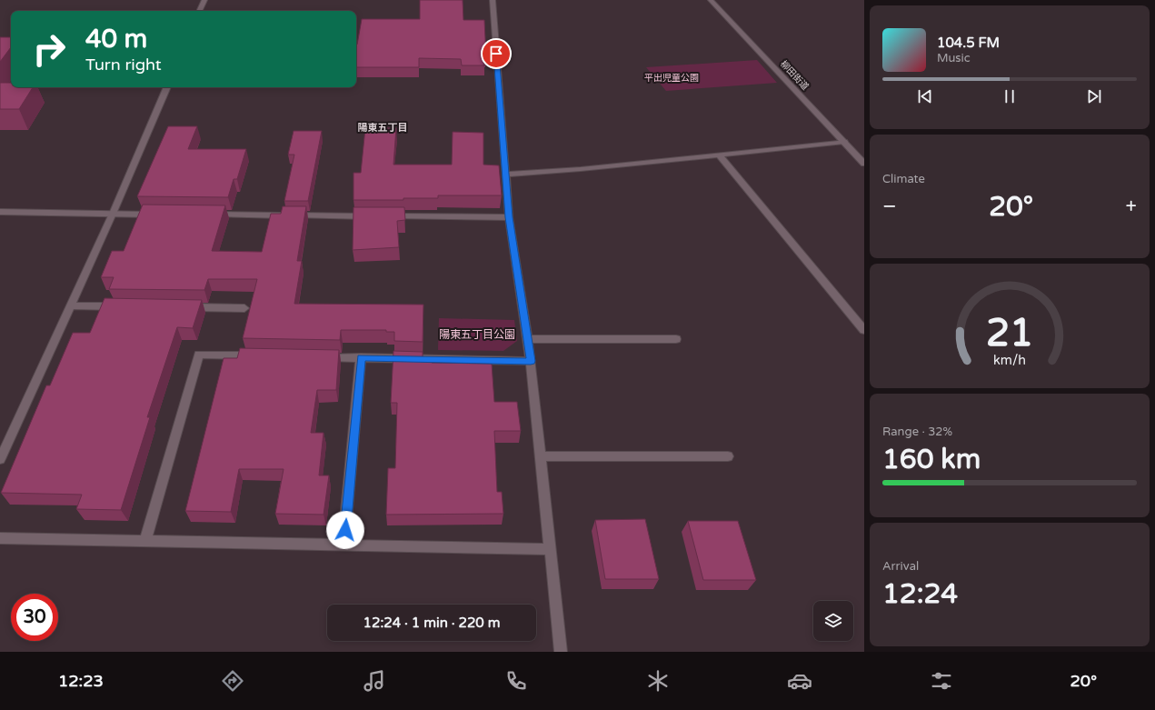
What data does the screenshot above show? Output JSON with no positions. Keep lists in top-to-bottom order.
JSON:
{
  "streets": {
    "street": ["柳田街道"]
  },
  "districts": ["陽東五丁目"],
  "parks": ["平出児童公園", "陽東五丁目公園"],
  "page": {
    "turn": ["40 m", "Turn right"],
    "song": ["104.5 FM", "Music"],
    "tile": [
      "Climate",
      ["Range · 32%", "160 km"],
      ["Arrival", "12:24"]
    ],
    "heat": ["−", "20°", "+"],
    "limit": "30",
    "trip": "12:24 · 1 min · 220 m",
    "tabs": ["12:23", "20°"],
    "gauge": ["21", "km/h"]
  }
}
